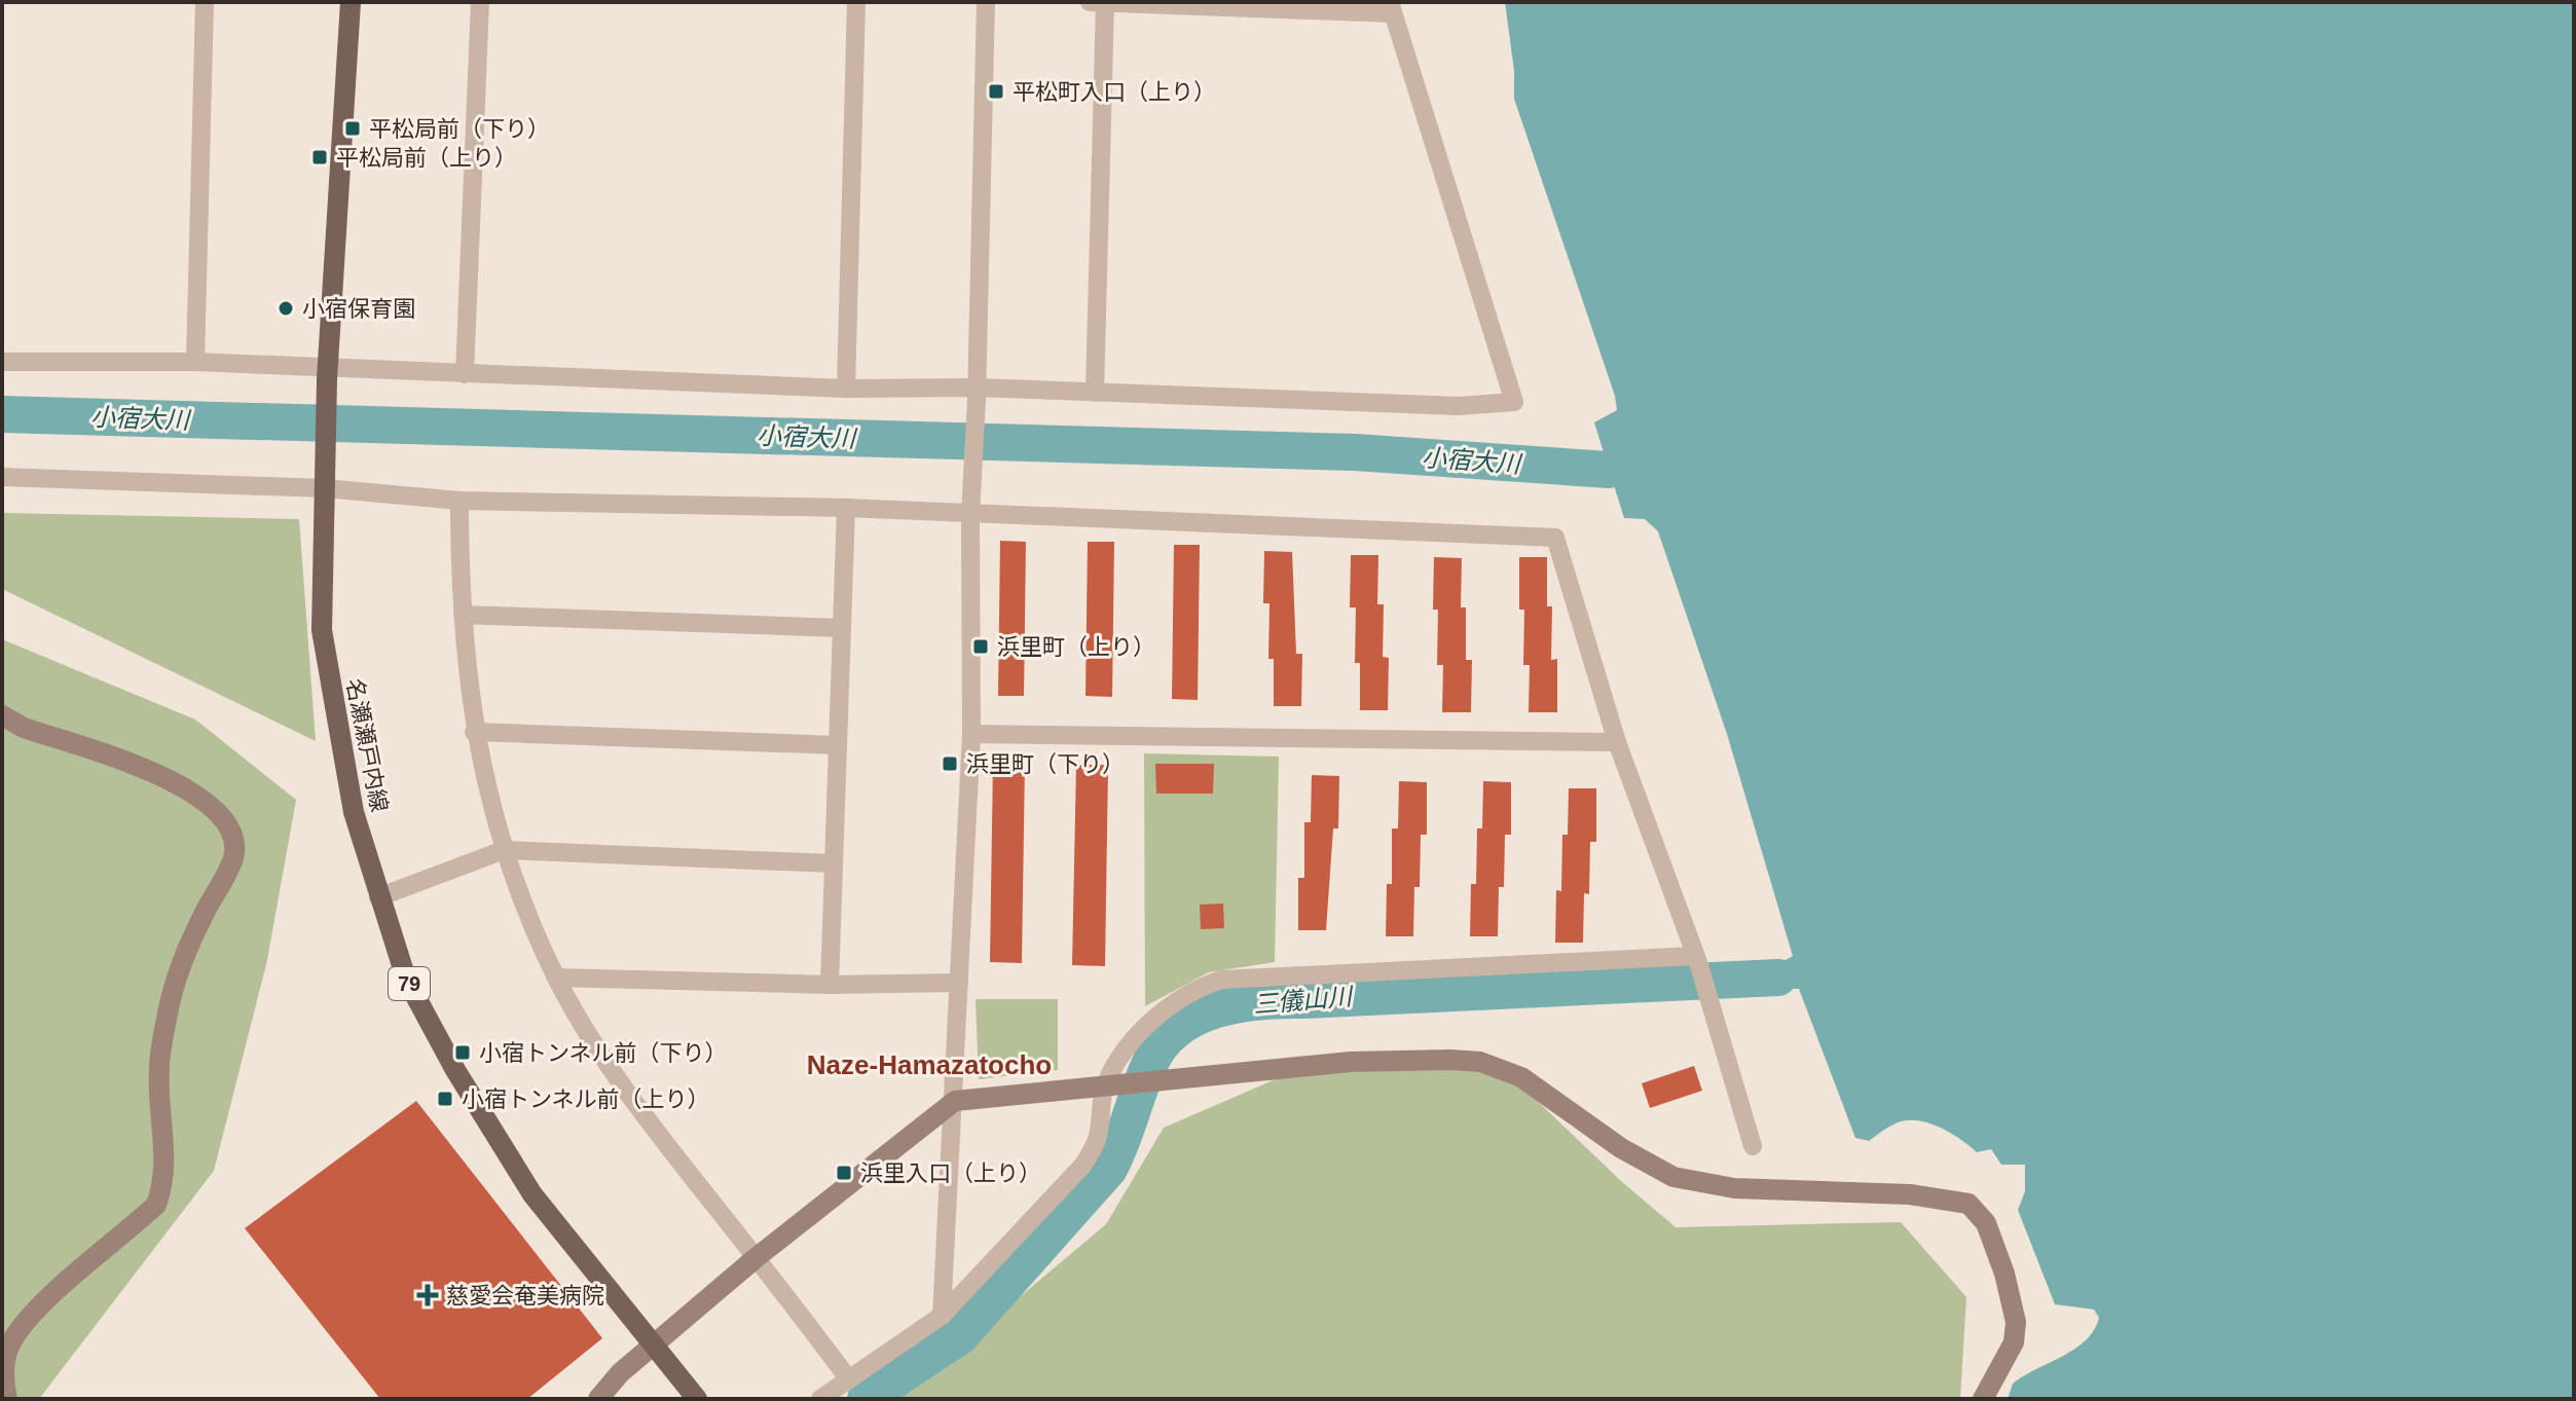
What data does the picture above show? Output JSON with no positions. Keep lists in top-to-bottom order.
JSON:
{
  "streets": {
    "main road": ["名瀬瀬戸内線", "79"]
  },
  "districts": ["Naze-Hamazatocho"],
  "water": ["小宿大川", "三儀山川"],
  "places": {
    "transit": [
      "平松町入口（上り）",
      "平松局前（下り）",
      "平松局前（上り）",
      "浜里町（上り）",
      "浜里町（下り）",
      "小宿トンネル前（下り）",
      "小宿トンネル前（上り）",
      "浜里入口（上り）"
    ],
    "other": ["小宿保育園"],
    "health": ["慈愛会奄美病院"]
  }
}
